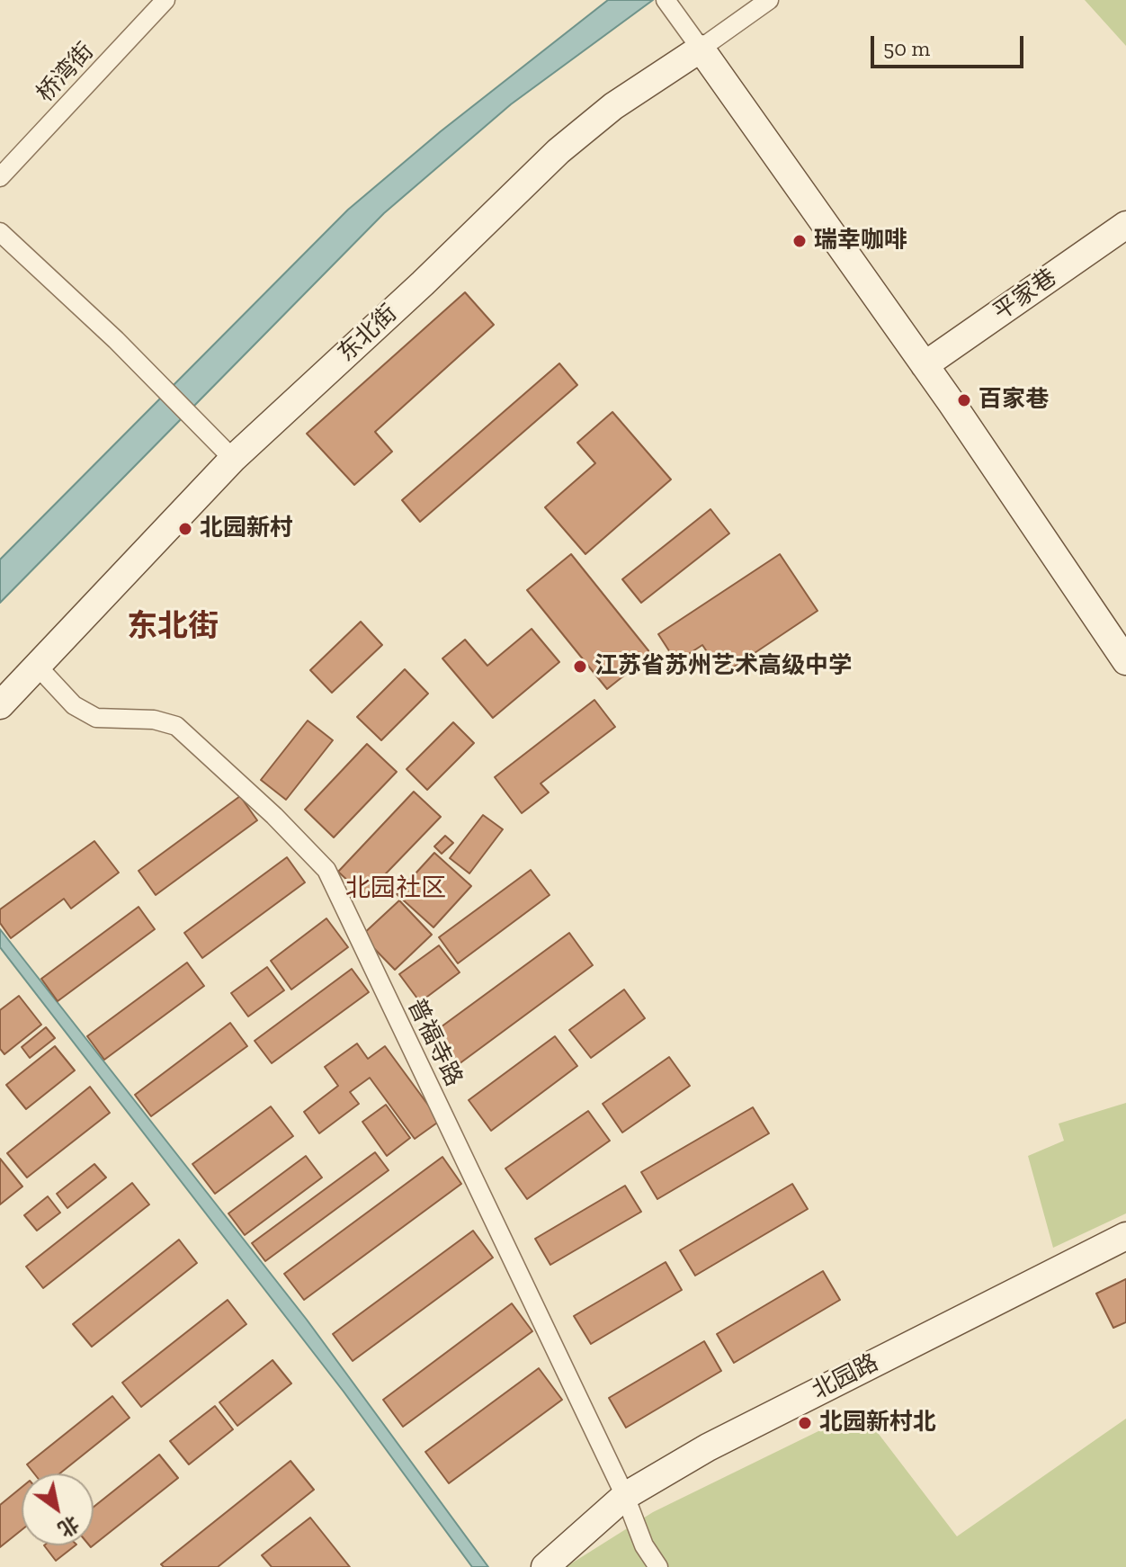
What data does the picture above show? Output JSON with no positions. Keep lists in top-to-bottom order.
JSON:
{
  "streets": {
    "street": [
      "桥湾街",
      "平家巷",
      "东北街",
      "普福寺路",
      "北园路"
    ]
  },
  "crossings": [
    ["东北街", "普福寺路"],
    ["普福寺路", "北园路"]
  ],
  "districts": ["东北街", "北园社区"],
  "places": [
    "瑞幸咖啡",
    "百家巷",
    "北园新村",
    "江苏省苏州艺术高级中学",
    "北园新村北"
  ],
  "scale_bar": "50 m",
  "north": "bottom right"
}
